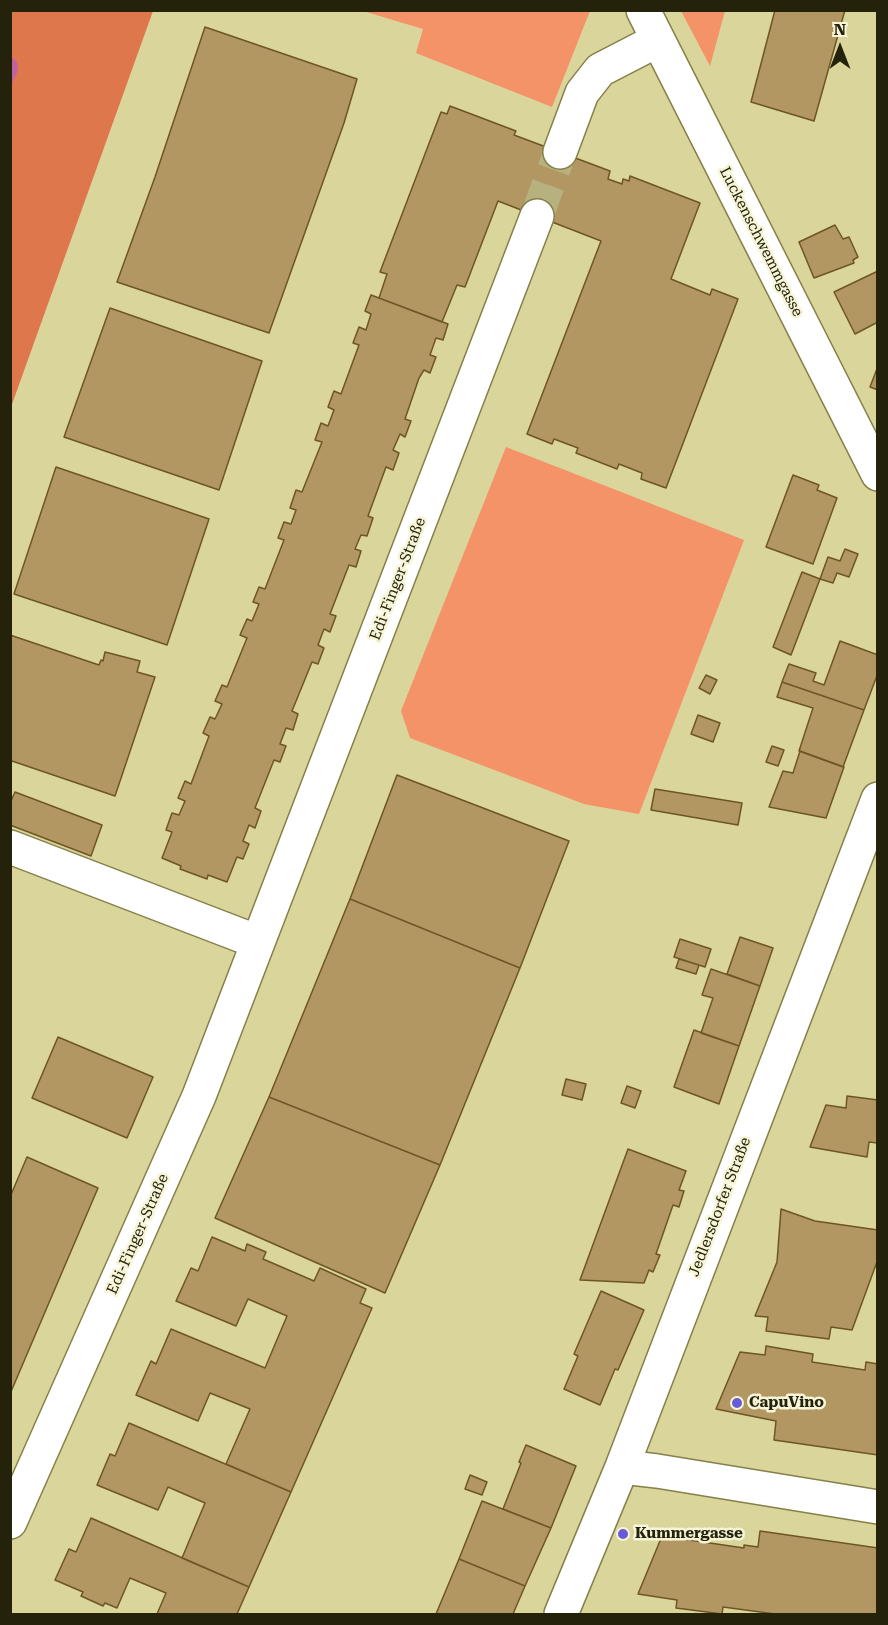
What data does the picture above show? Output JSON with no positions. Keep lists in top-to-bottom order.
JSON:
{
  "streets": {
    "street": ["Luckenschwemmgasse", "Edi-Finger-Straße", "Jedlersdorfer Straße"]
  },
  "places": ["CapuVino", "Kummergasse"],
  "north": "top"
}
